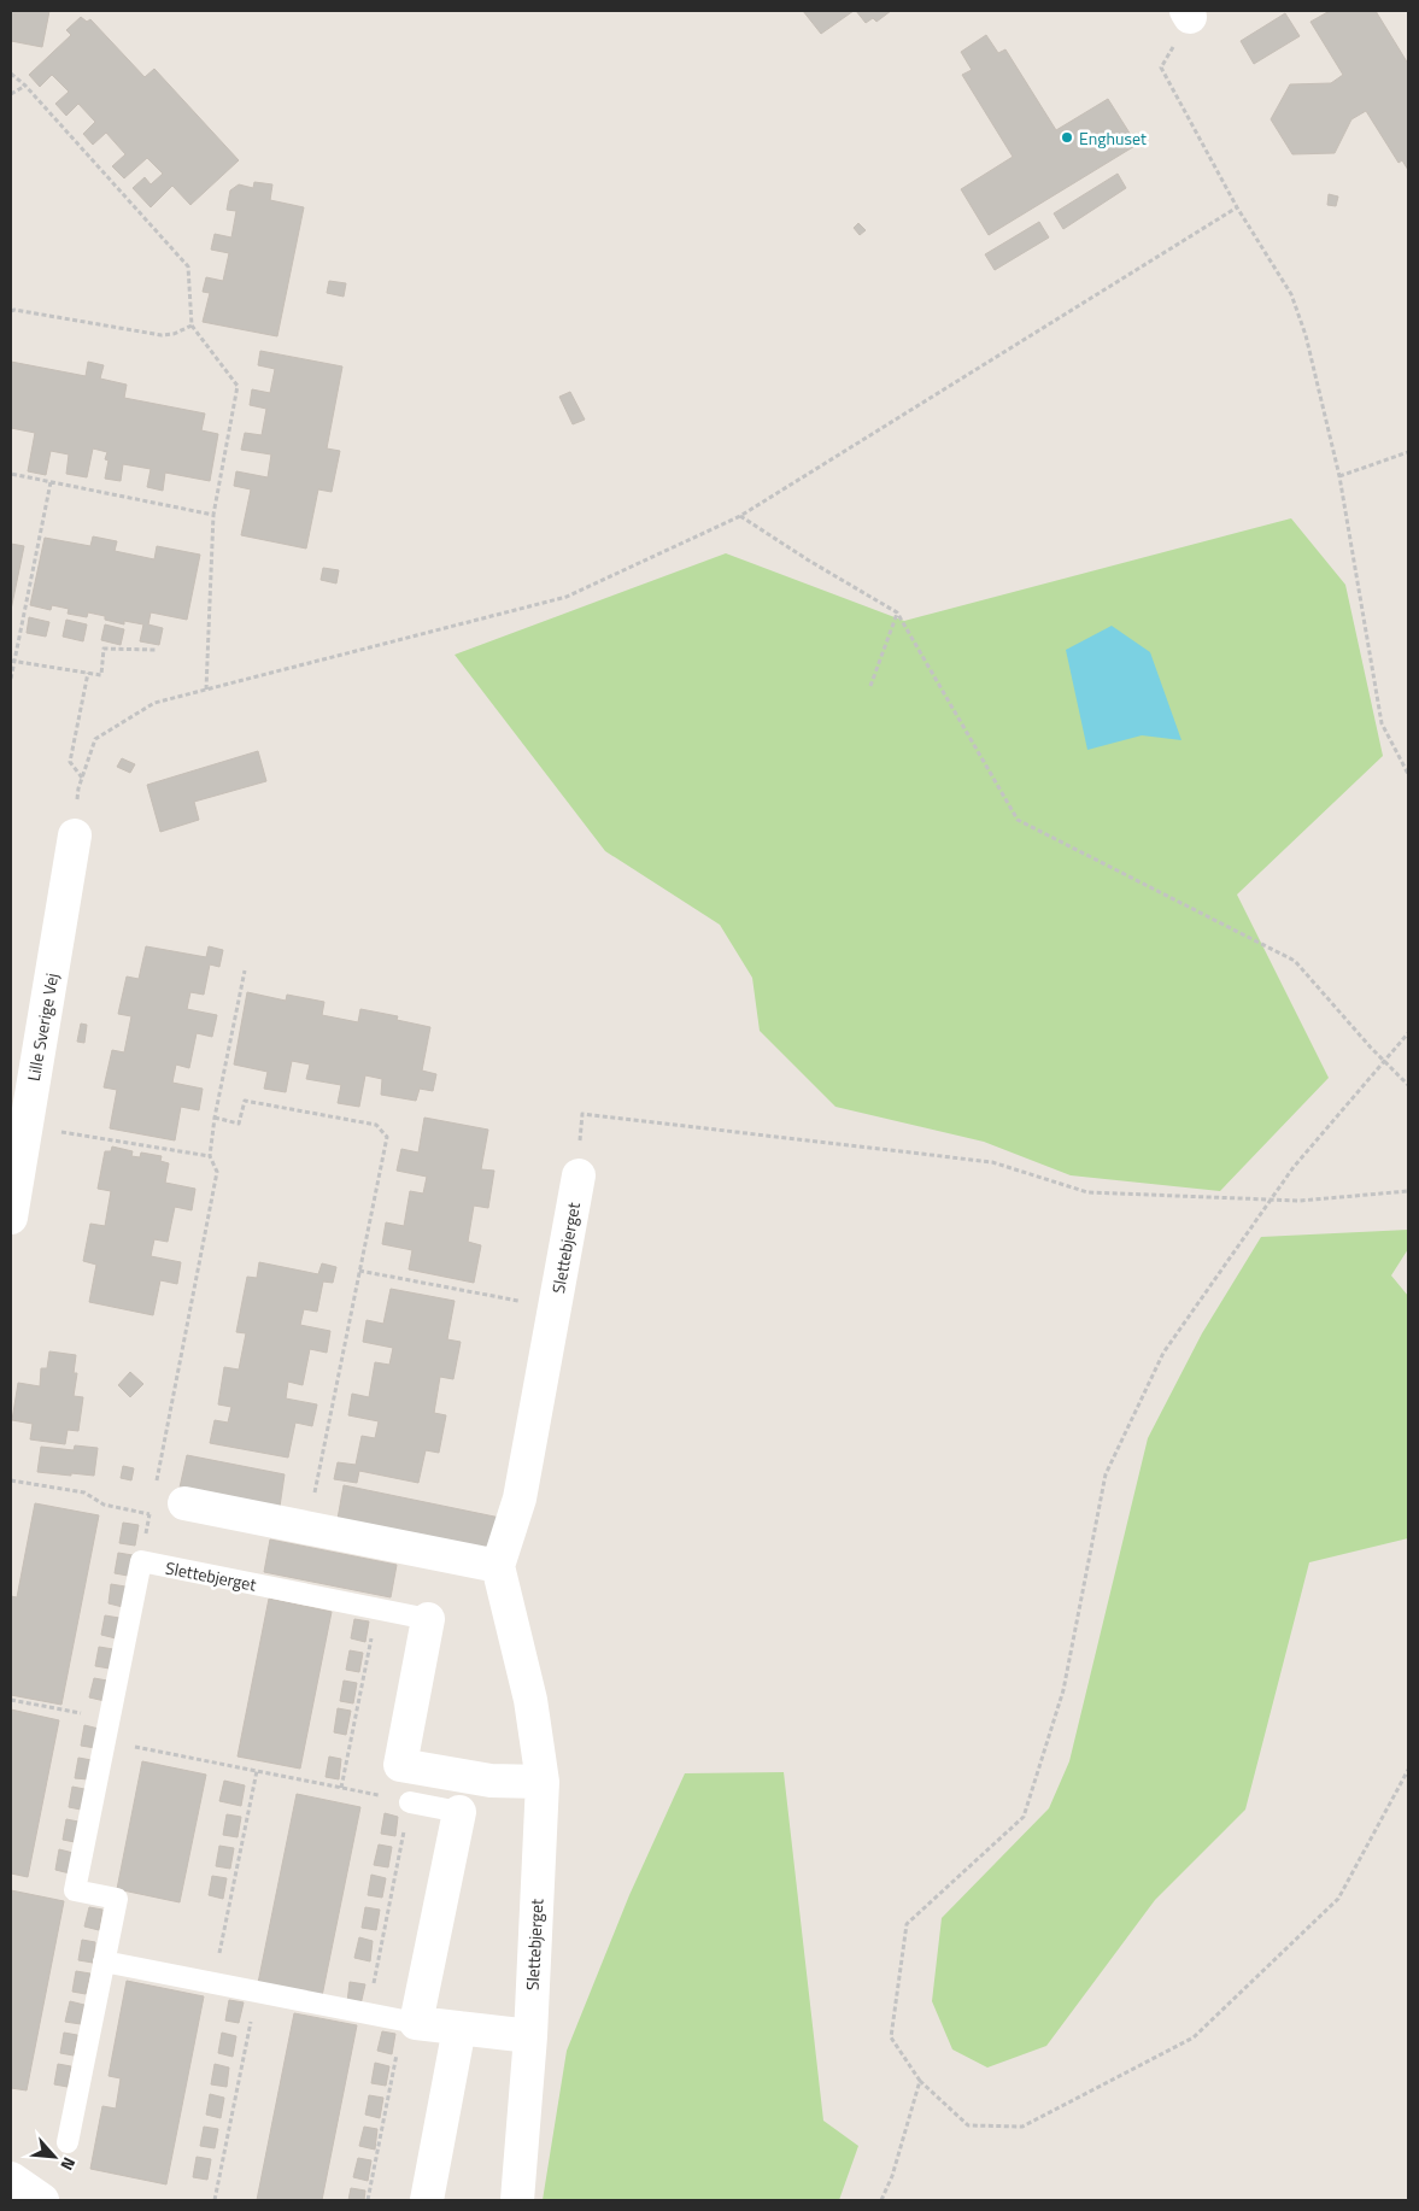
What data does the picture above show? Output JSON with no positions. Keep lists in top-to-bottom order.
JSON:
{
  "streets": {
    "street": ["Lille Sverige Vej", "Slettebjerget"]
  },
  "places": ["Enghuset"],
  "north": "bottom right"
}
